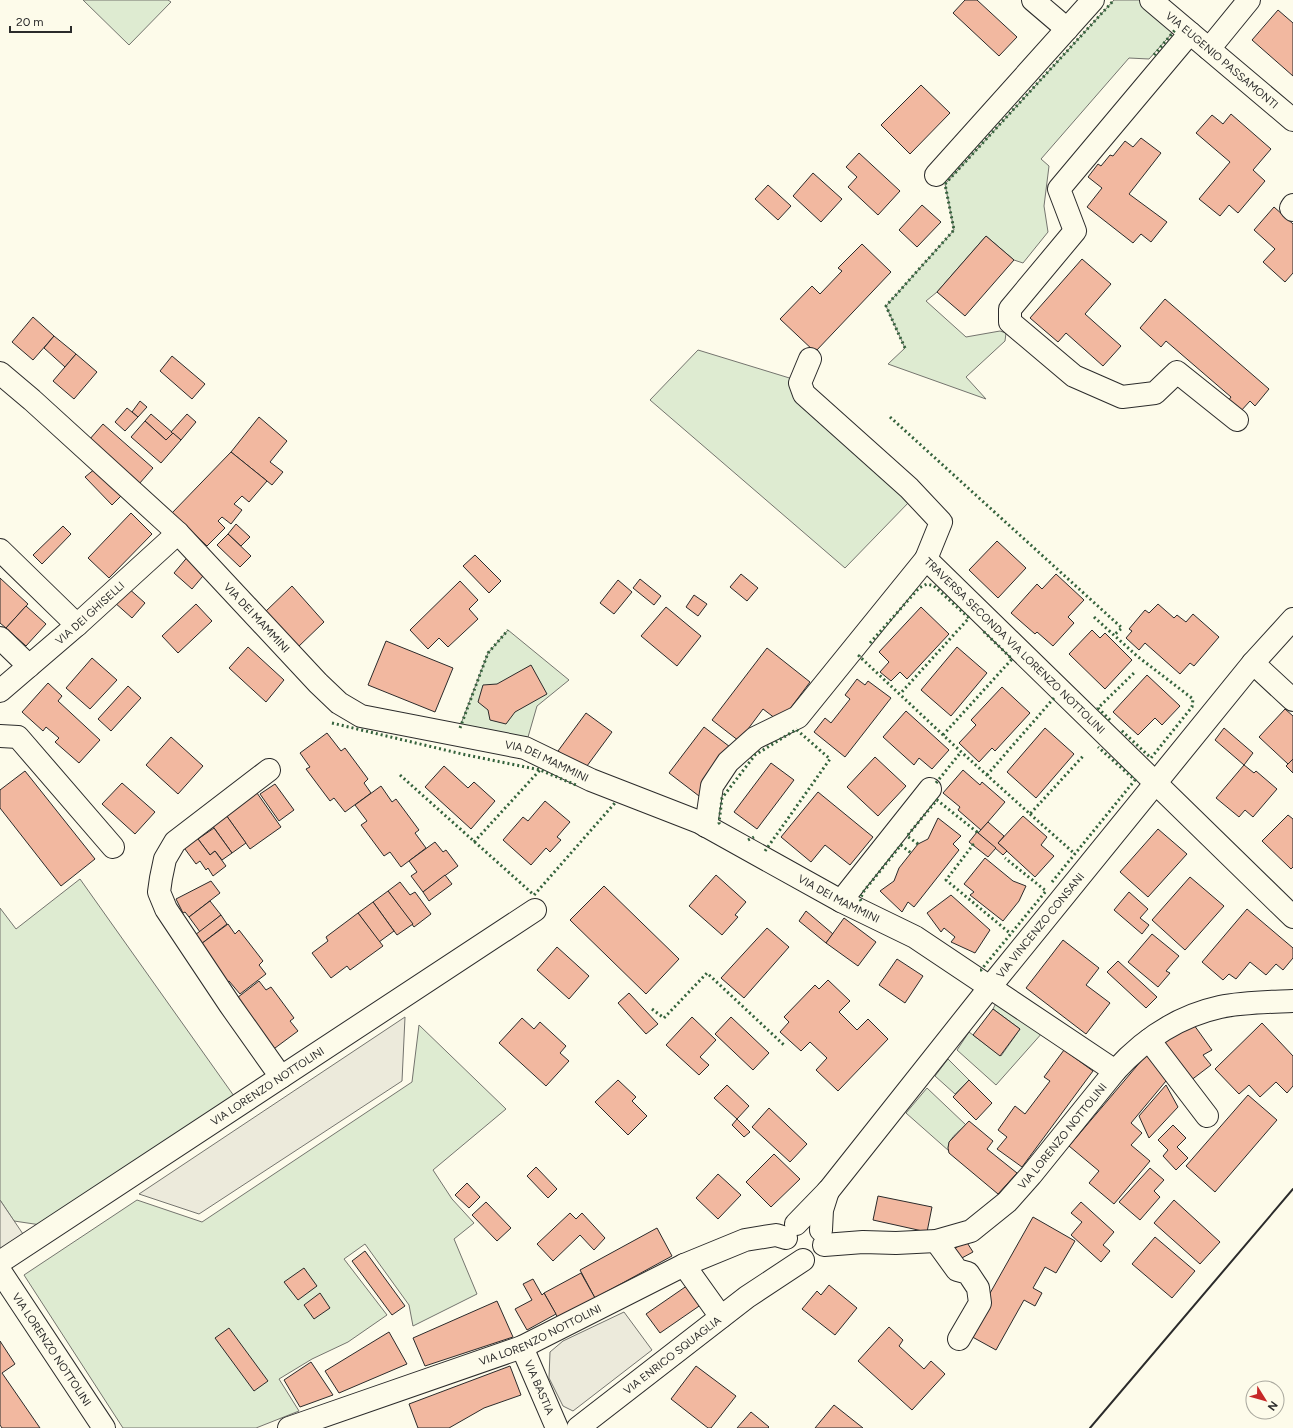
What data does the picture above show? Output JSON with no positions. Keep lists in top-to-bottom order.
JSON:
{
  "streets": {
    "street": [
      "VIA EUGENIO PASSAMONTI",
      "VIA DEI GHISELLI",
      "VIA DEI MAMMINI",
      "TRAVERSA SECONDA VIA LORENZO NOTTOLINI",
      "VIA VINCENZO CONSANI",
      "VIA LORENZO NOTTOLINI",
      "VIA ENRICO SQUAGLIA",
      "VIA BASTIA"
    ]
  },
  "crossings": [
    ["VIA DEI GHISELLI", "VIA DEI MAMMINI"],
    ["VIA DEI MAMMINI", "VIA VINCENZO CONSANI"],
    ["VIA DEI MAMMINI", "VIA LORENZO NOTTOLINI"],
    ["TRAVERSA SECONDA VIA LORENZO NOTTOLINI", "VIA VINCENZO CONSANI"],
    ["VIA VINCENZO CONSANI", "VIA LORENZO NOTTOLINI"],
    ["VIA VINCENZO CONSANI", "VIA ENRICO SQUAGLIA"],
    ["VIA LORENZO NOTTOLINI", "VIA ENRICO SQUAGLIA"],
    ["VIA LORENZO NOTTOLINI", "VIA BASTIA"]
  ],
  "scale_bar": "20 m",
  "north": "bottom right"
}
